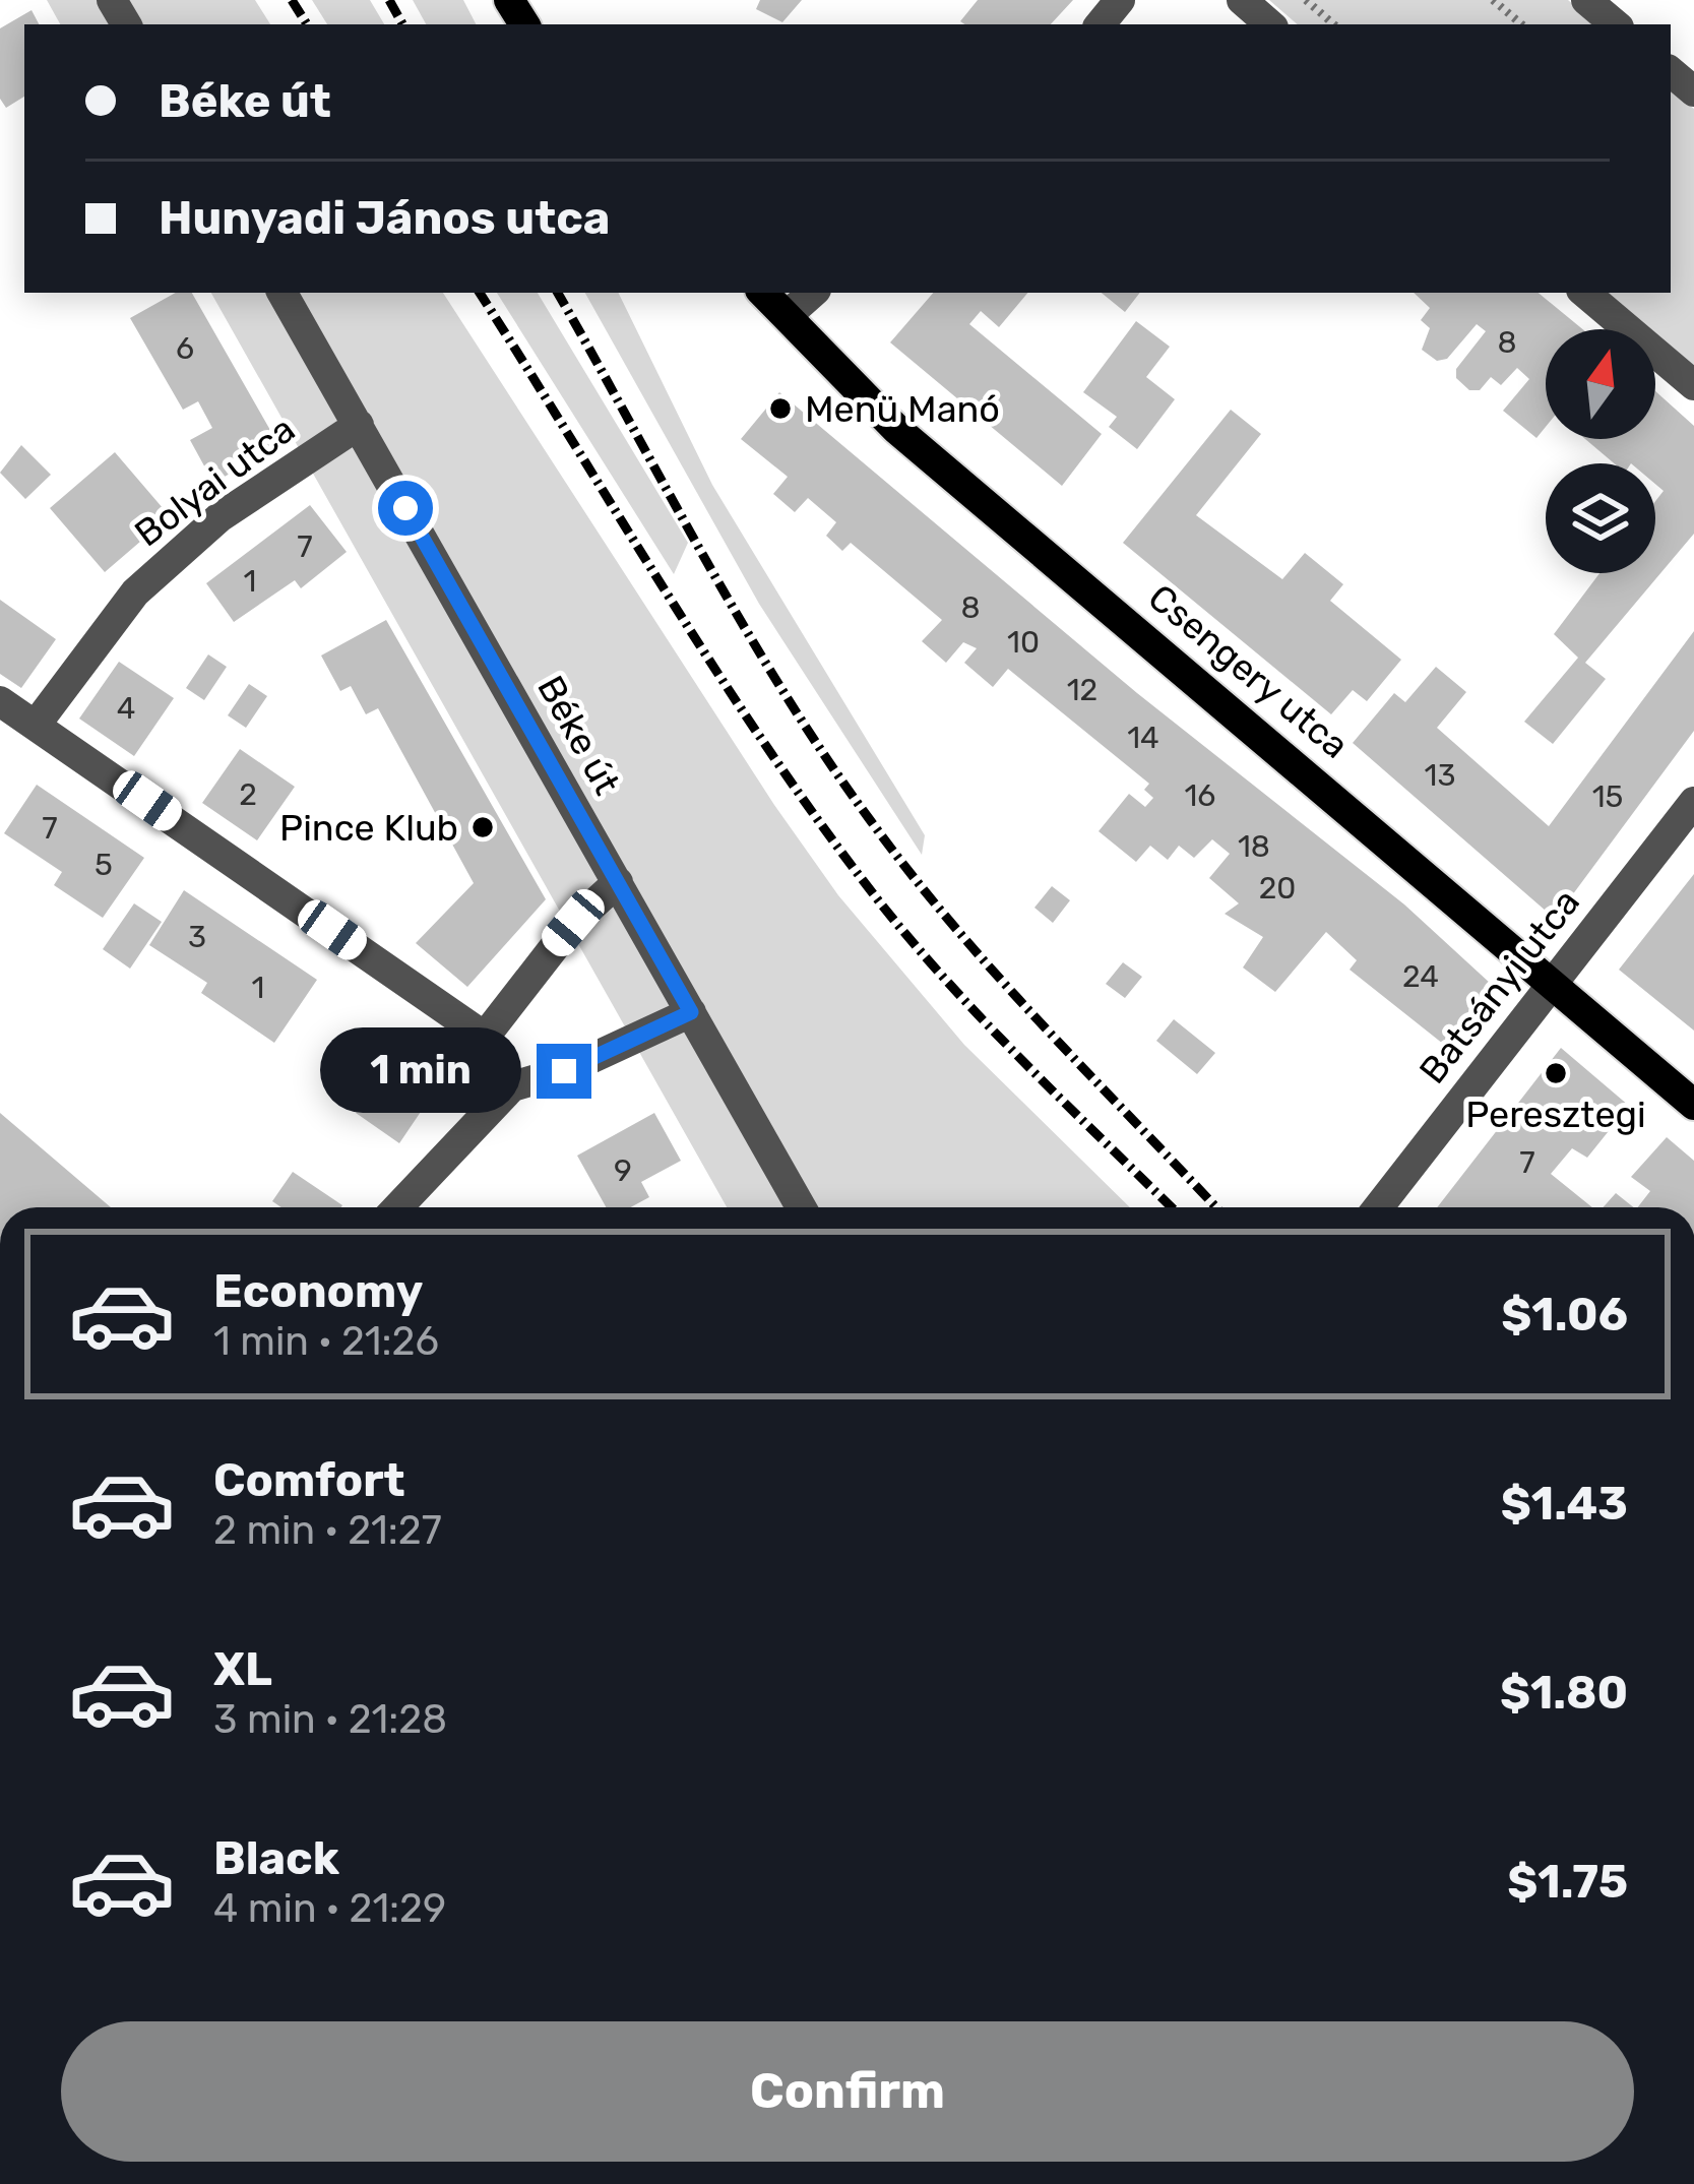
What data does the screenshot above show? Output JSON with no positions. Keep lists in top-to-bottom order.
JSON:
{
  "streets": {
    "main road": ["Csengery utca"],
    "street": ["Bolyai utca", "Béke út", "Batsányi utca"]
  },
  "crossings": [
    ["Bolyai utca", "Béke út"],
    ["Csengery utca", "Batsányi utca"]
  ],
  "places": ["Menü Manó", "Pince Klub", "Peresztegi"],
  "house_numbers": [
    "8",
    "6",
    "7",
    "1",
    "8",
    "10",
    "12",
    "4",
    "14",
    "13",
    "2",
    "16",
    "15",
    "7",
    "18",
    "5",
    "20",
    "3",
    "24",
    "1",
    "7",
    "9"
  ],
  "north": "top",
  "page": {
    "banner": ["Béke út", "Hunyadi János utca"],
    "bubble": "1 min",
    "list": [
      {
        "name": "Economy",
        "note": "1 min · 21:26",
        "value": "$1.06"
      },
      {
        "name": "Comfort",
        "note": "2 min · 21:27",
        "value": "$1.43"
      },
      {
        "name": "XL",
        "note": "3 min · 21:28",
        "value": "$1.80"
      },
      {
        "name": "Black",
        "note": "4 min · 21:29",
        "value": "$1.75"
      }
    ],
    "buttons": "Confirm"
  }
}
